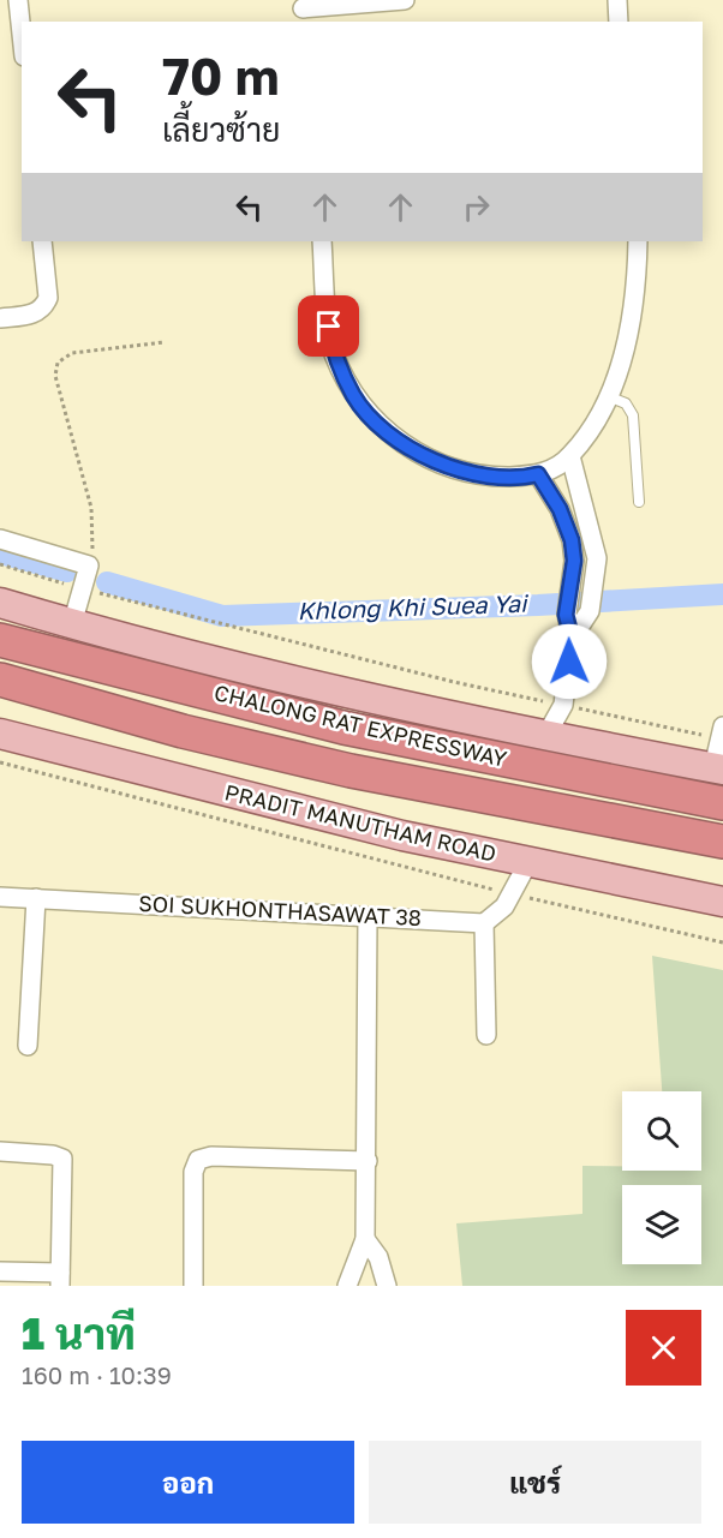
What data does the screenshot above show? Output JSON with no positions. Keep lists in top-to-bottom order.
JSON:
{
  "streets": {
    "highway": ["CHALONG RAT EXPRESSWAY"],
    "main road": ["PRADIT MANUTHAM ROAD"],
    "street": ["SOI SUKHONTHASAWAT 38"]
  },
  "water": ["Khlong Khi Suea Yai"],
  "page": {
    "turn": ["70 m", "เลี้ยวซ้าย"],
    "heading": ["1 นาที", "160 m · 10:39"],
    "buttons": ["ออก", "แชร์"]
  }
}
